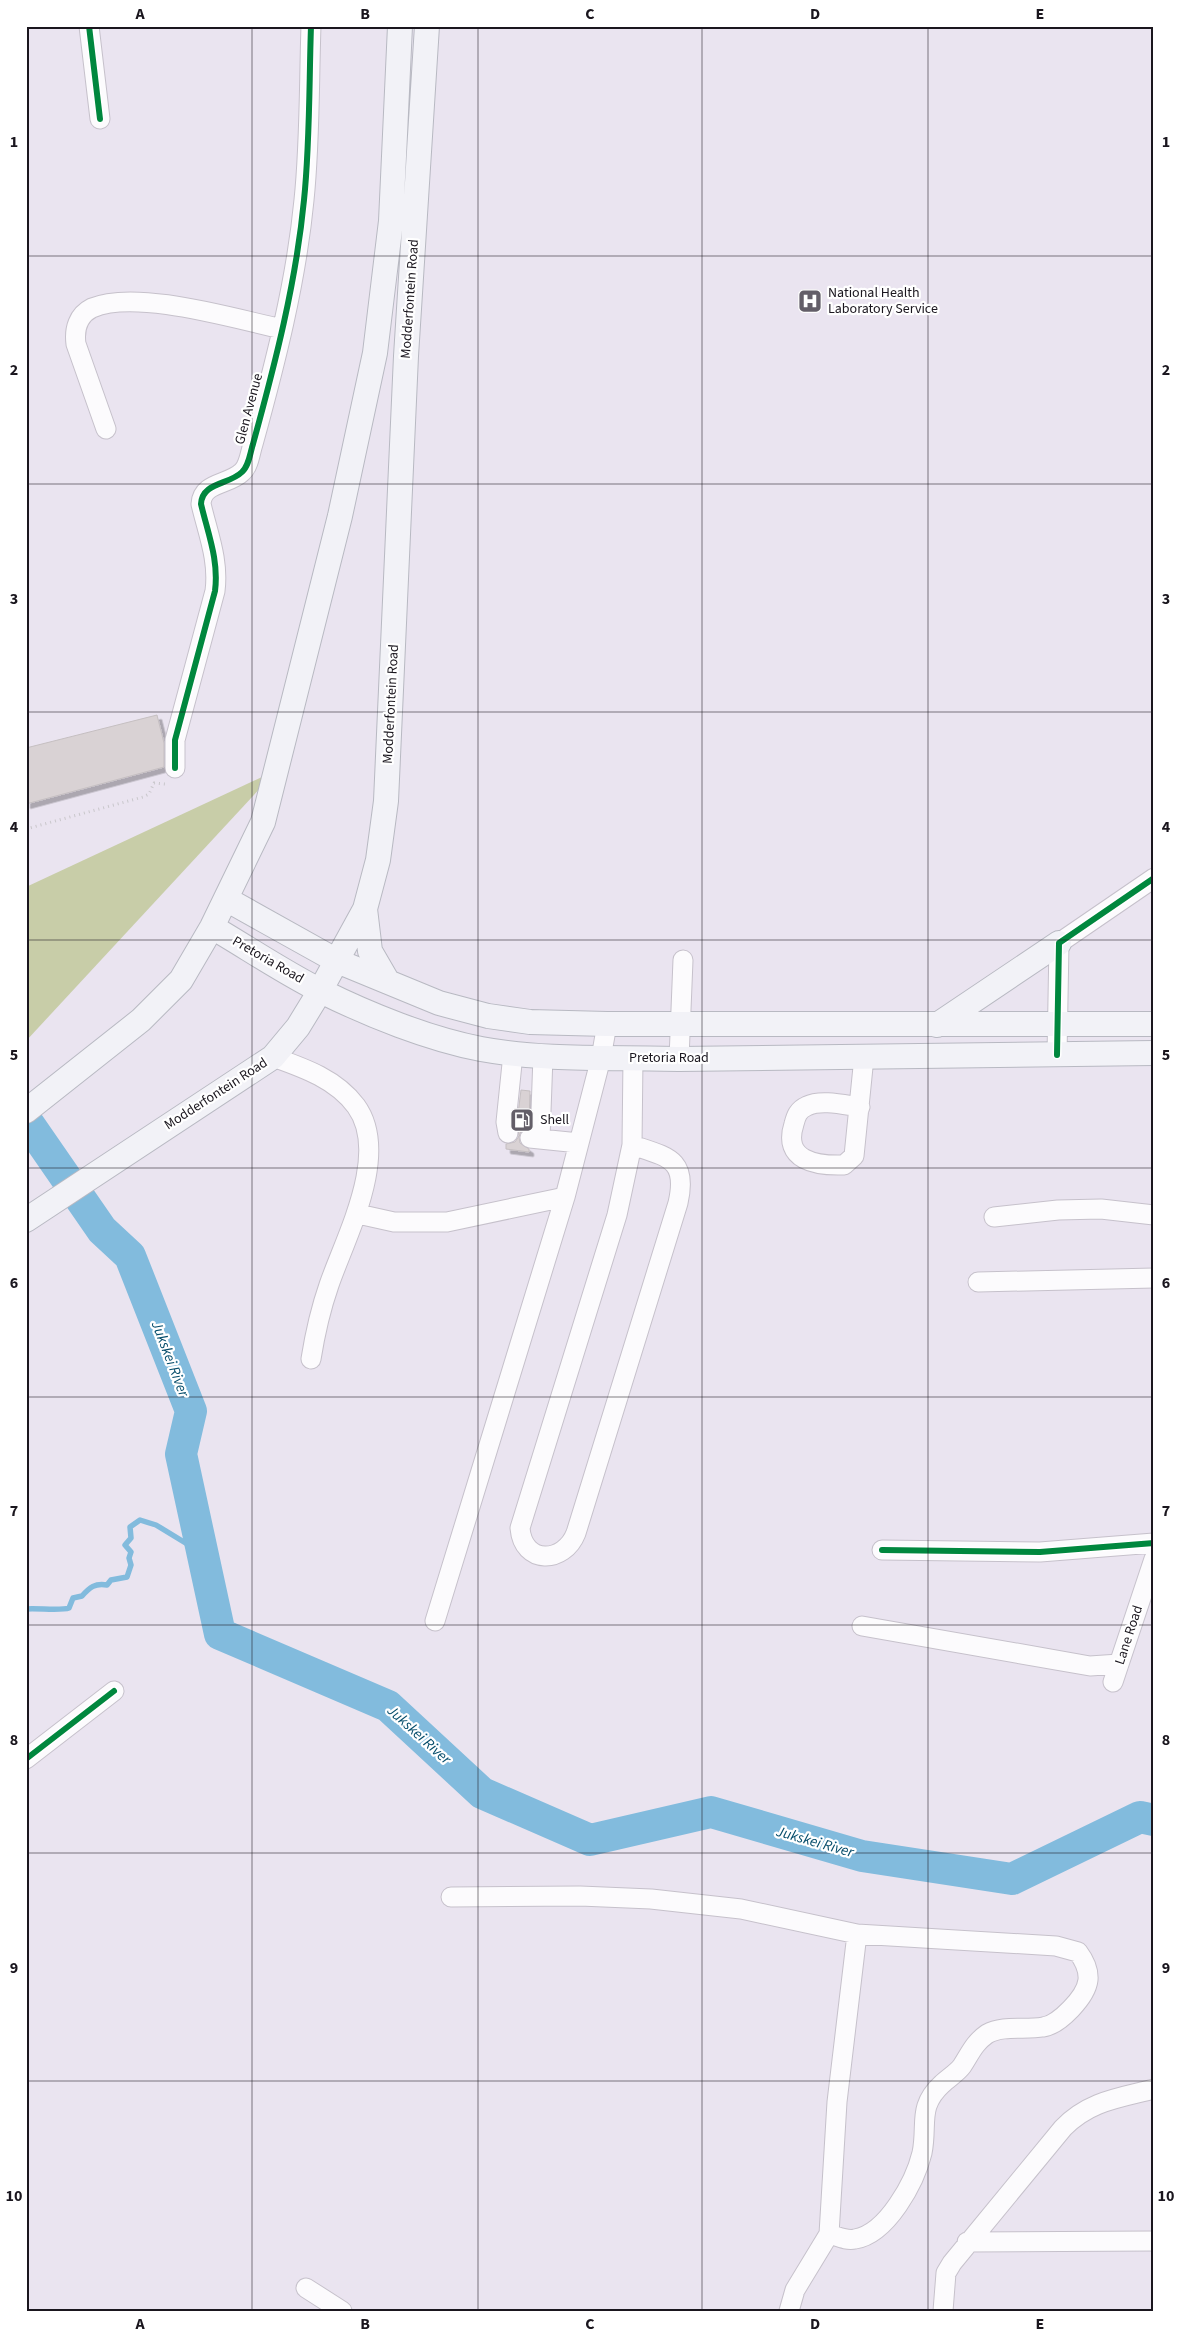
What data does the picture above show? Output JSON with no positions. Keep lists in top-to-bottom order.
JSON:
{
  "streets": {
    "main road": ["Modderfontein Road", "Pretoria Road"],
    "street": ["Glen Avenue", "Lane Road"]
  },
  "crossings": [
    ["Modderfontein Road", "Pretoria Road"]
  ],
  "water": ["Jukskei River"],
  "places": {
    "hospital": ["National Health Laboratory Service"],
    "fuel station": ["Shell"]
  },
  "grid": {
    "columns": [
      "A",
      "B",
      "C",
      "D",
      "E"
    ],
    "rows": [
      "1",
      "2",
      "3",
      "4",
      "5",
      "6",
      "7",
      "8",
      "9",
      "10"
    ]
  }
}
